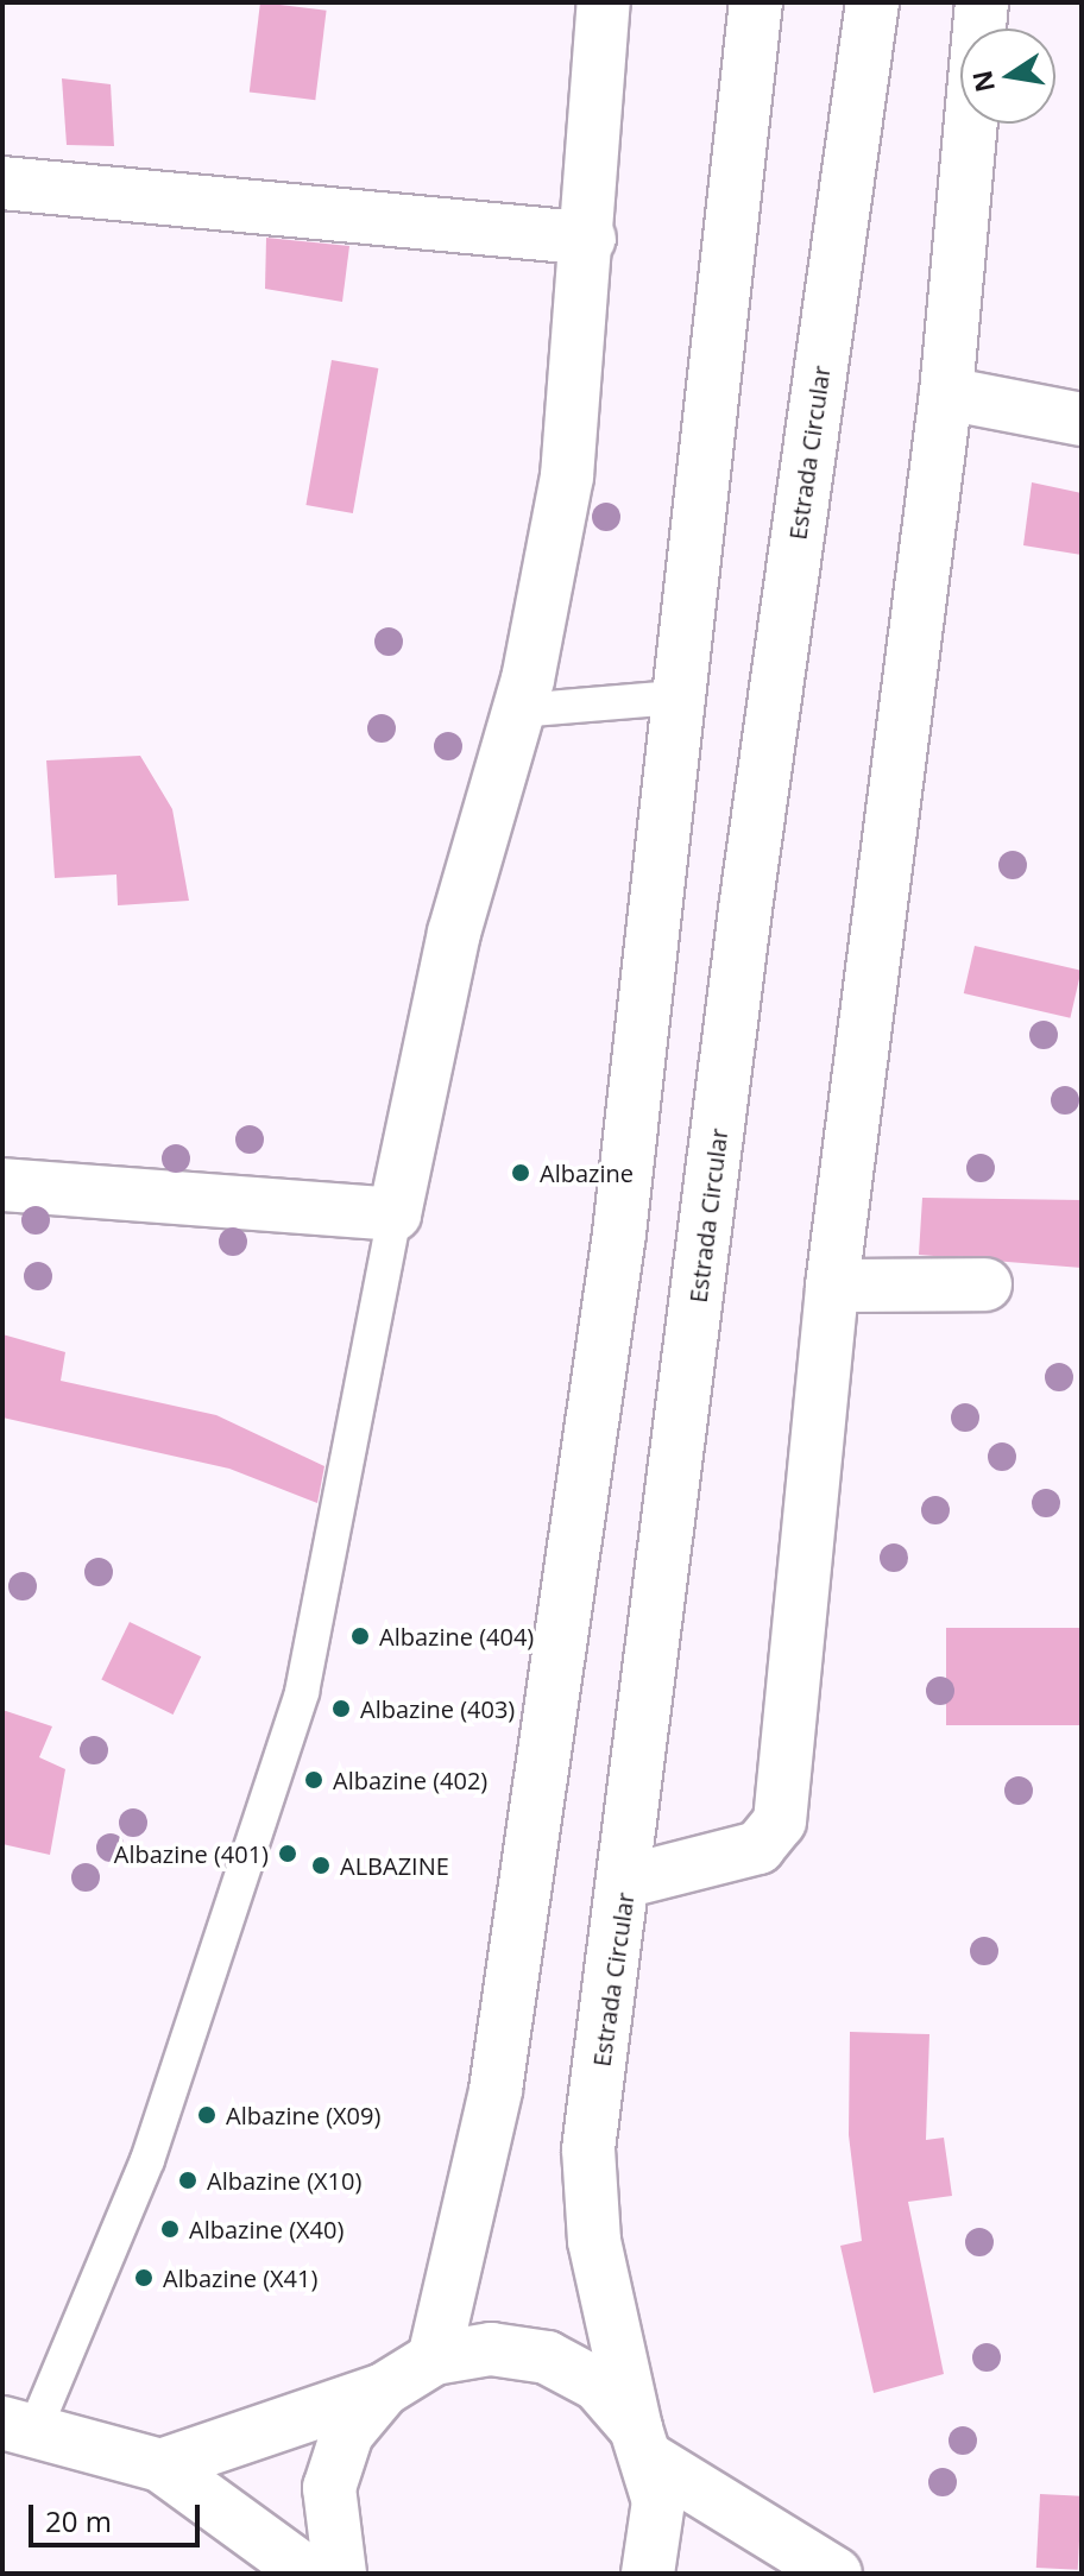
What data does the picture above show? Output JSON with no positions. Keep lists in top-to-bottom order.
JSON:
{
  "streets": {
    "main road": ["Estrada Circular"]
  },
  "places": [
    "Albazine",
    "Albazine (404)",
    "Albazine (403)",
    "Albazine (402)",
    "Albazine (401)",
    "ALBAZINE",
    "Albazine (X09)",
    "Albazine (X10)",
    "Albazine (X40)",
    "Albazine (X41)"
  ],
  "scale_bar": "20 m",
  "north": "left"
}
